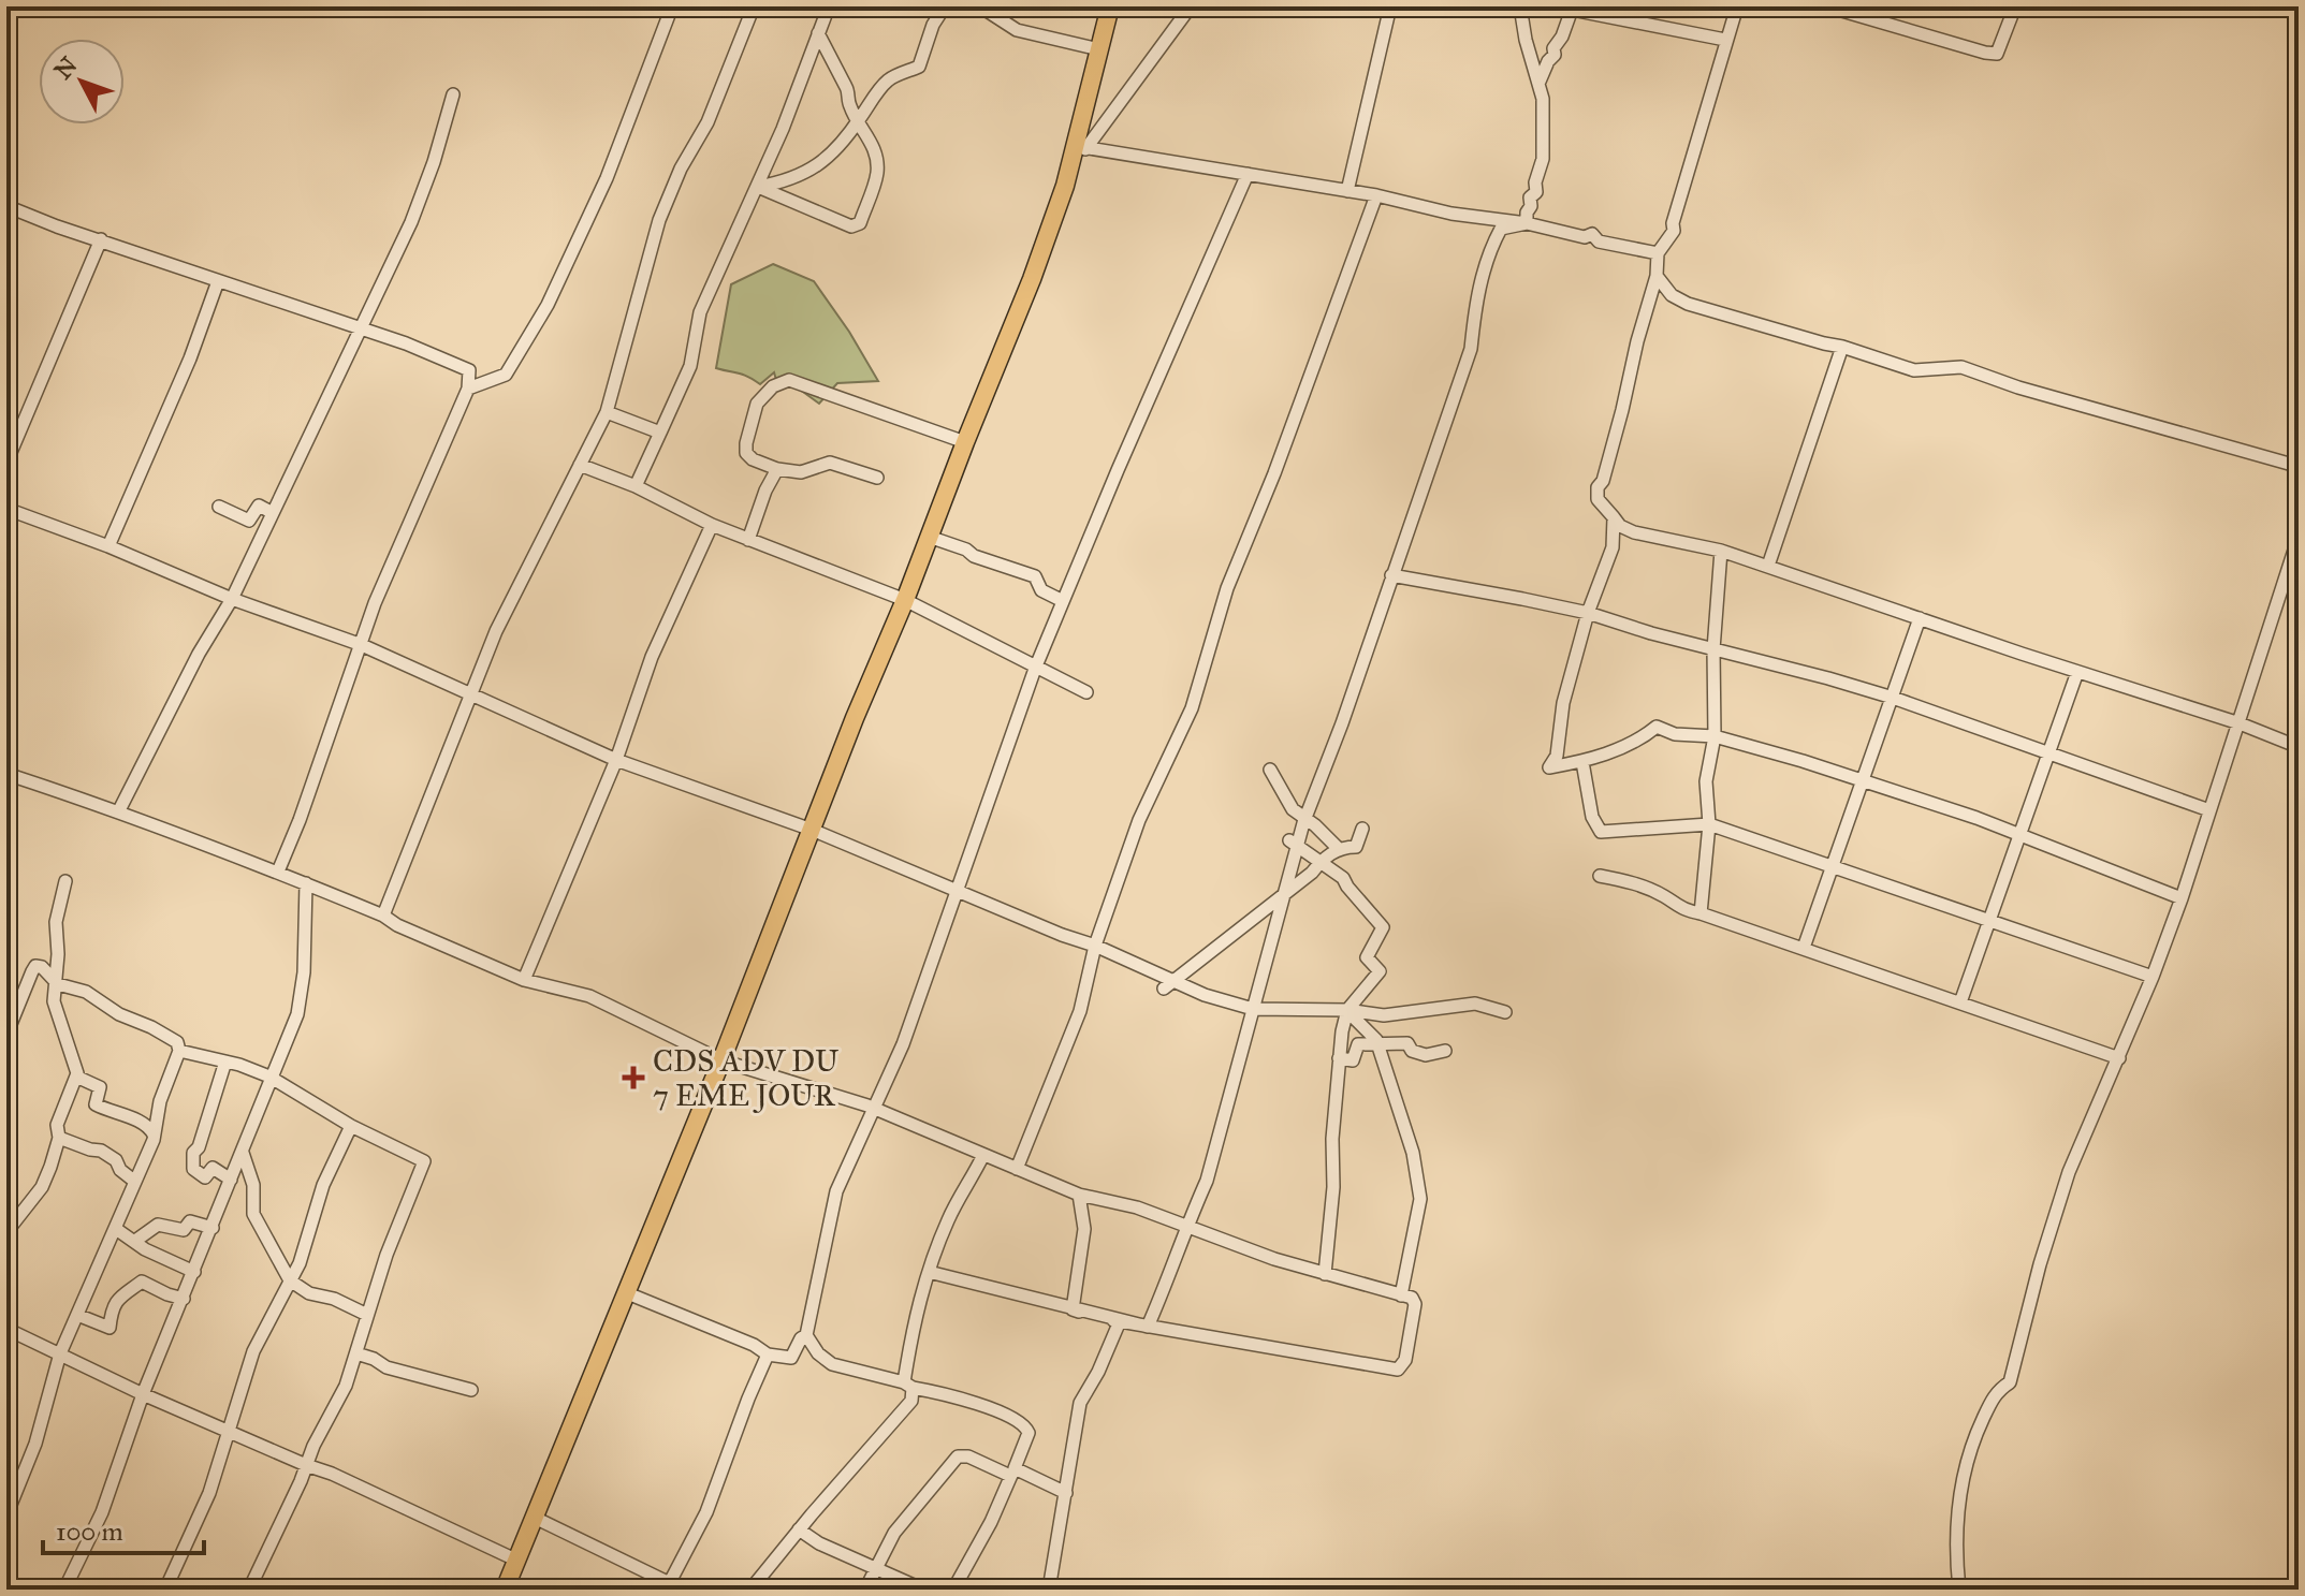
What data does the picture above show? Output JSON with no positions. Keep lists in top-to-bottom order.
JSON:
{
  "places": {
    "health": ["CDS ADV DU 7 EME JOUR"]
  },
  "scale_bar": "100 m",
  "north": "top left"
}
